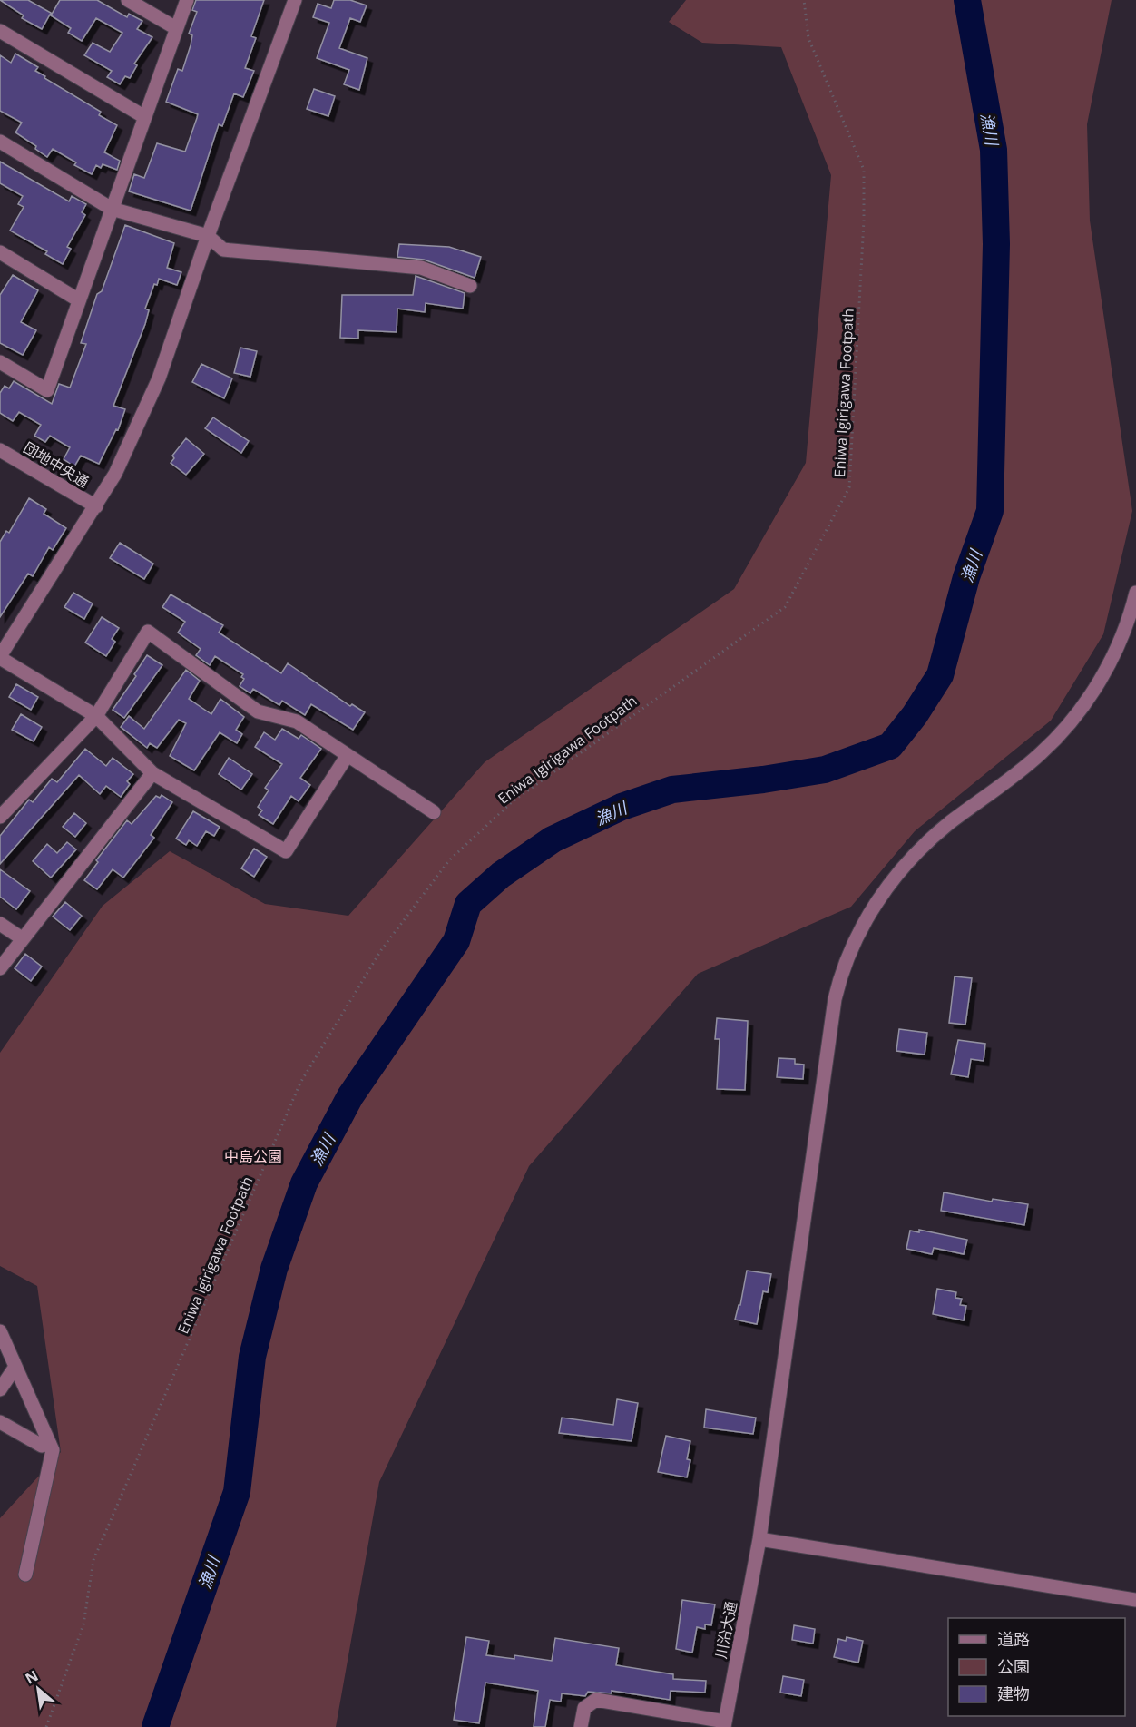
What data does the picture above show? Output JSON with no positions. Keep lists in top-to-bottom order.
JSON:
{
  "streets": {
    "street": ["団地中央通", "川沿大通"],
    "path": ["Eniwa Igirigawa Footpath"]
  },
  "water": ["漁川"],
  "parks": ["中島公園"],
  "legend": ["道路", "公園", "建物"],
  "north": "top left"
}
